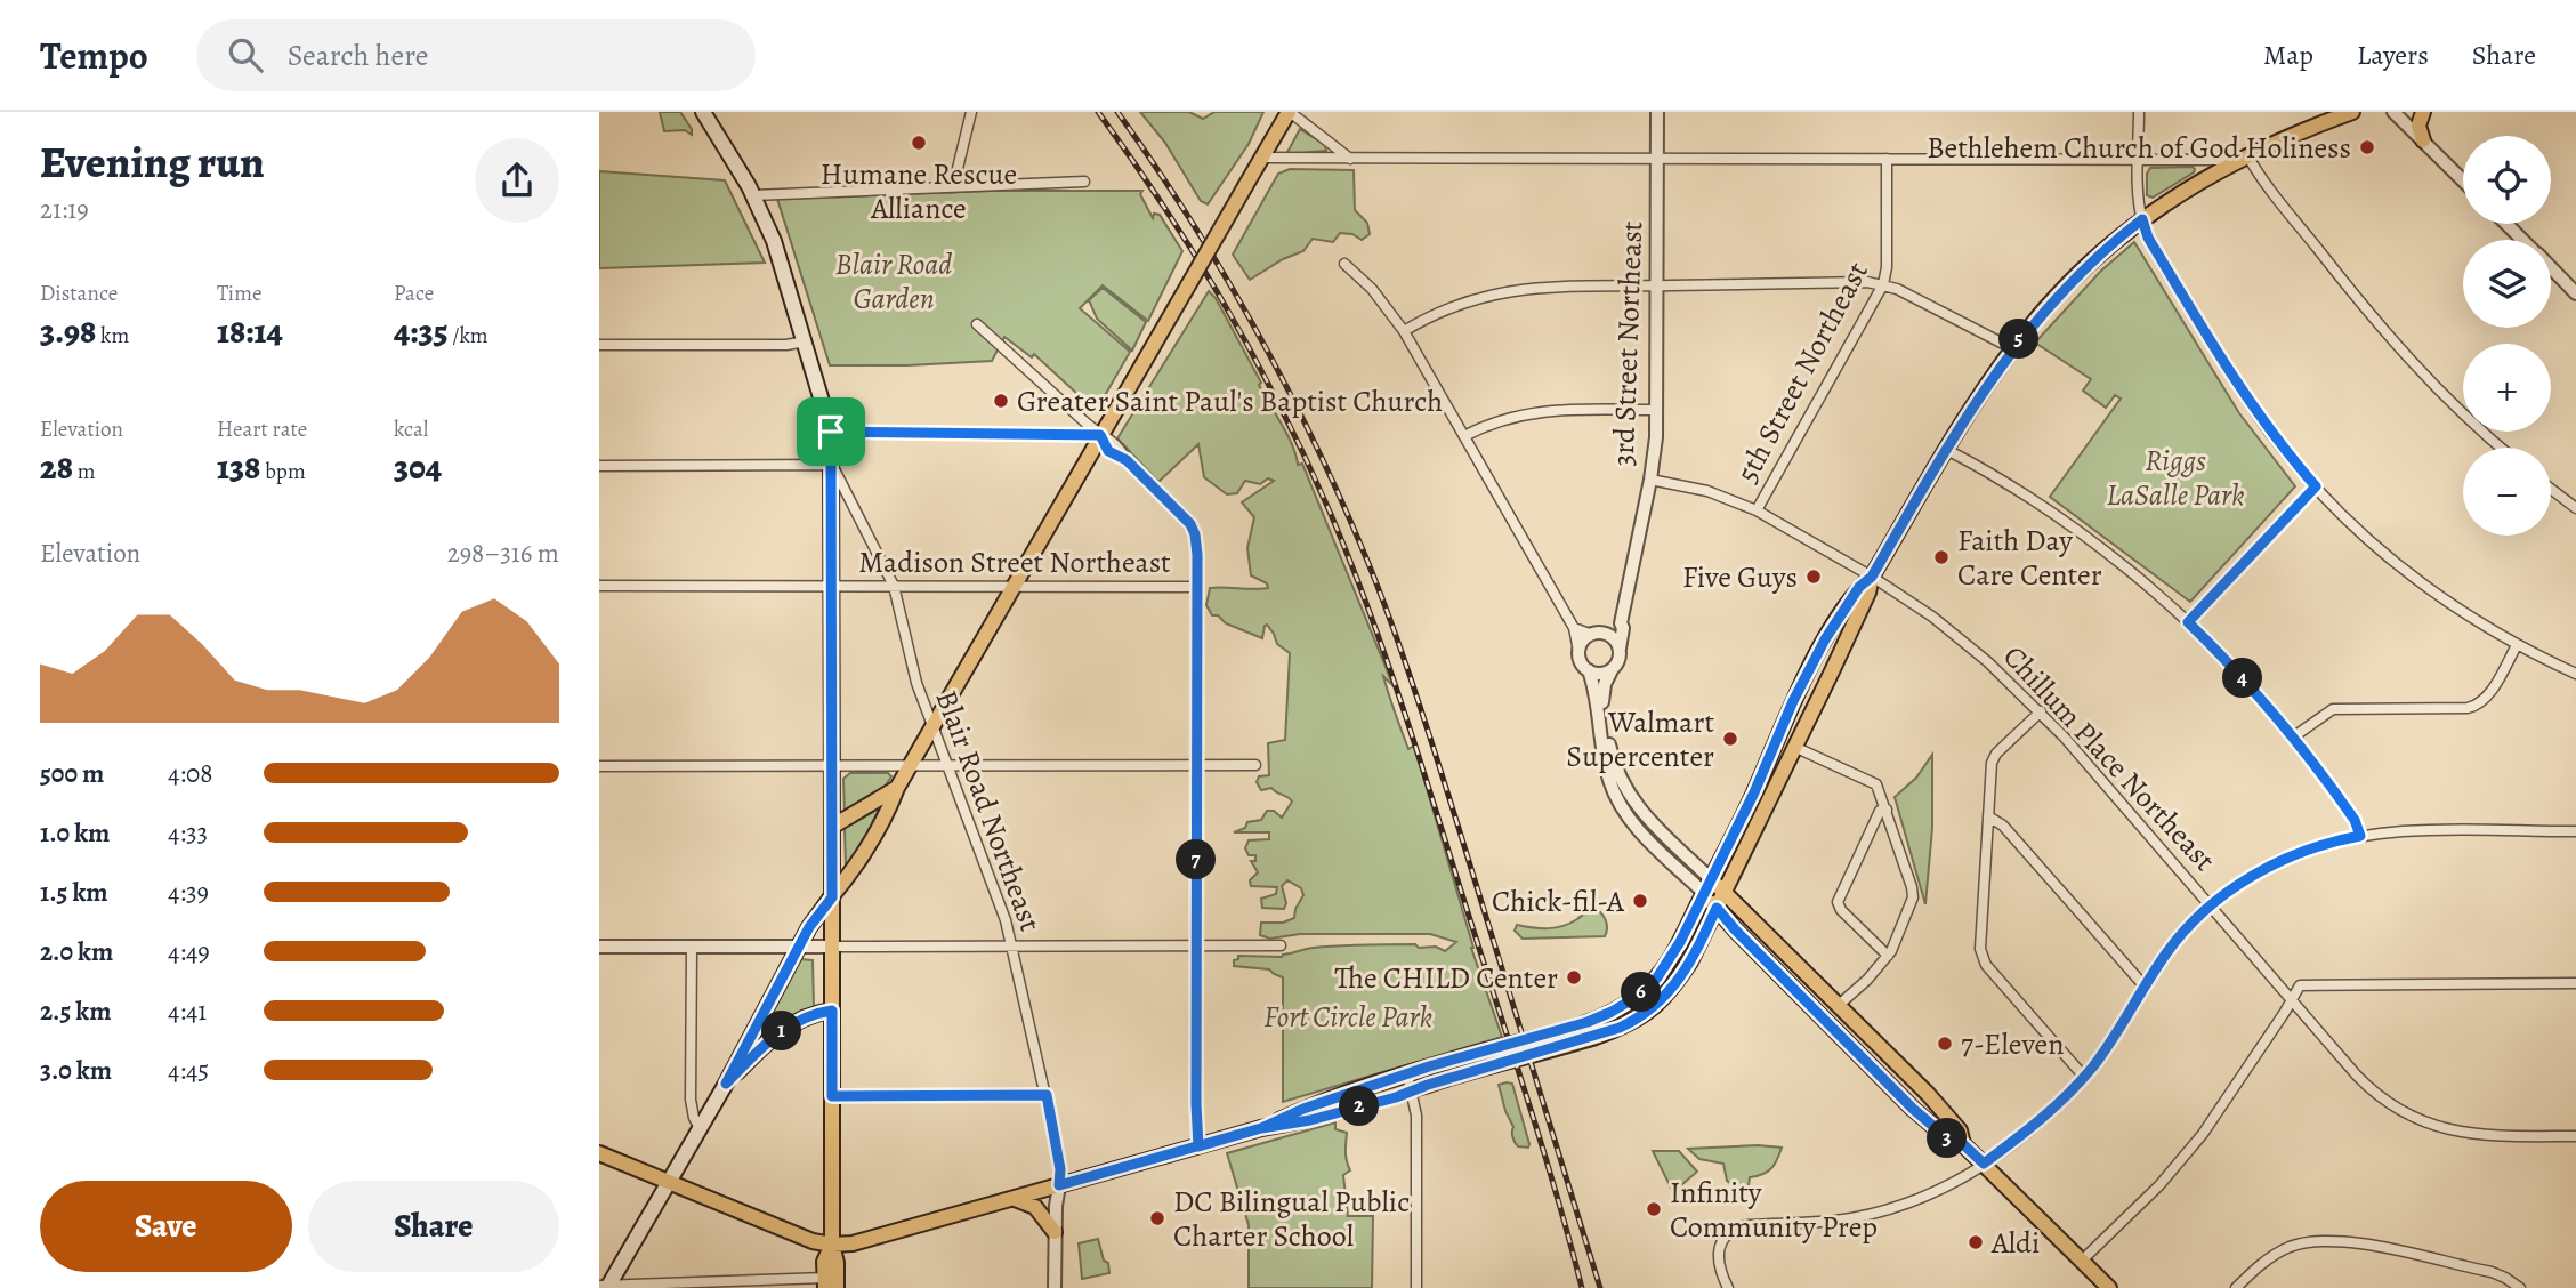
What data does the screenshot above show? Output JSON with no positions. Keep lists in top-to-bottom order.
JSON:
{
  "streets": {
    "street": [
      "3rd Street Northeast",
      "5th Street Northeast",
      "Madison Street Northeast",
      "Chillum Place Northeast",
      "Blair Road Northeast"
    ]
  },
  "crossings": [
    ["3rd Street Northeast", "Chillum Place Northeast"],
    ["5th Street Northeast", "Chillum Place Northeast"],
    ["Madison Street Northeast", "Blair Road Northeast"]
  ],
  "parks": ["Blair Road Garden", "Riggs LaSalle Park", "Fort Circle Park"],
  "places": [
    "Humane Rescue Alliance",
    "Bethlehem Church of God Holiness",
    "Greater Saint Paul's Baptist Church",
    "Faith Day Care Center",
    "Five Guys",
    "Walmart Supercenter",
    "Chick-fil-A",
    "The CHILD Center",
    "7-Eleven",
    "Infinity Community Prep",
    "DC Bilingual Public Charter School",
    "Aldi"
  ],
  "page": {
    "header": "Tempo",
    "search": "Search here",
    "nav": ["Map", "Layers", "Share"],
    "heading": ["Evening run", "21:19"],
    "map_buttons": ["+", "−"],
    "stats": [
      ["Distance", "3.98 km"],
      ["Time", "18:14"],
      ["Pace", "4:35 /km"],
      ["Elevation", "28 m"],
      ["Heart rate", "138 bpm"],
      ["kcal", "304"]
    ],
    "pins": [
      "5",
      "4",
      "7",
      "6",
      "1",
      "2",
      "3"
    ],
    "chart": ["Elevation", "298–316 m"],
    "list": [
      {
        "name": "500 m",
        "note": "4:08"
      },
      {
        "name": "1.0 km",
        "note": "4:33"
      },
      {
        "name": "1.5 km",
        "note": "4:39"
      },
      {
        "name": "2.0 km",
        "note": "4:49"
      },
      {
        "name": "2.5 km",
        "note": "4:41"
      },
      {
        "name": "3.0 km",
        "note": "4:45"
      }
    ],
    "buttons": ["Save", "Share"]
  }
}
